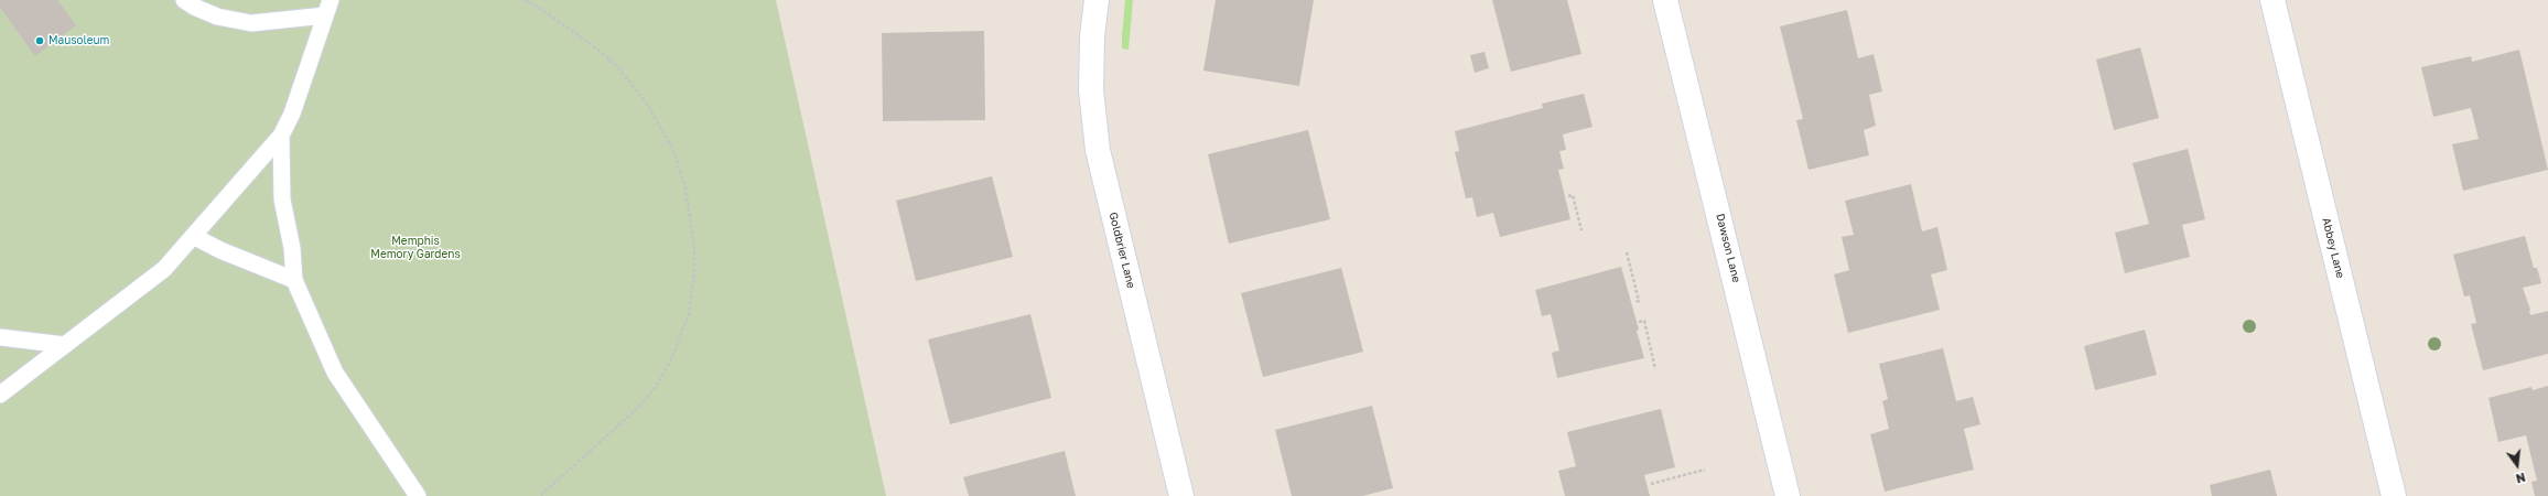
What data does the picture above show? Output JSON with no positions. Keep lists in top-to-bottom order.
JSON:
{
  "streets": {
    "street": ["Dawson Lane", "Abbey Lane", "Goldbrier Lane"]
  },
  "parks": ["Memphis Memory Gardens"],
  "places": ["Mausoleum"],
  "north": "bottom"
}
